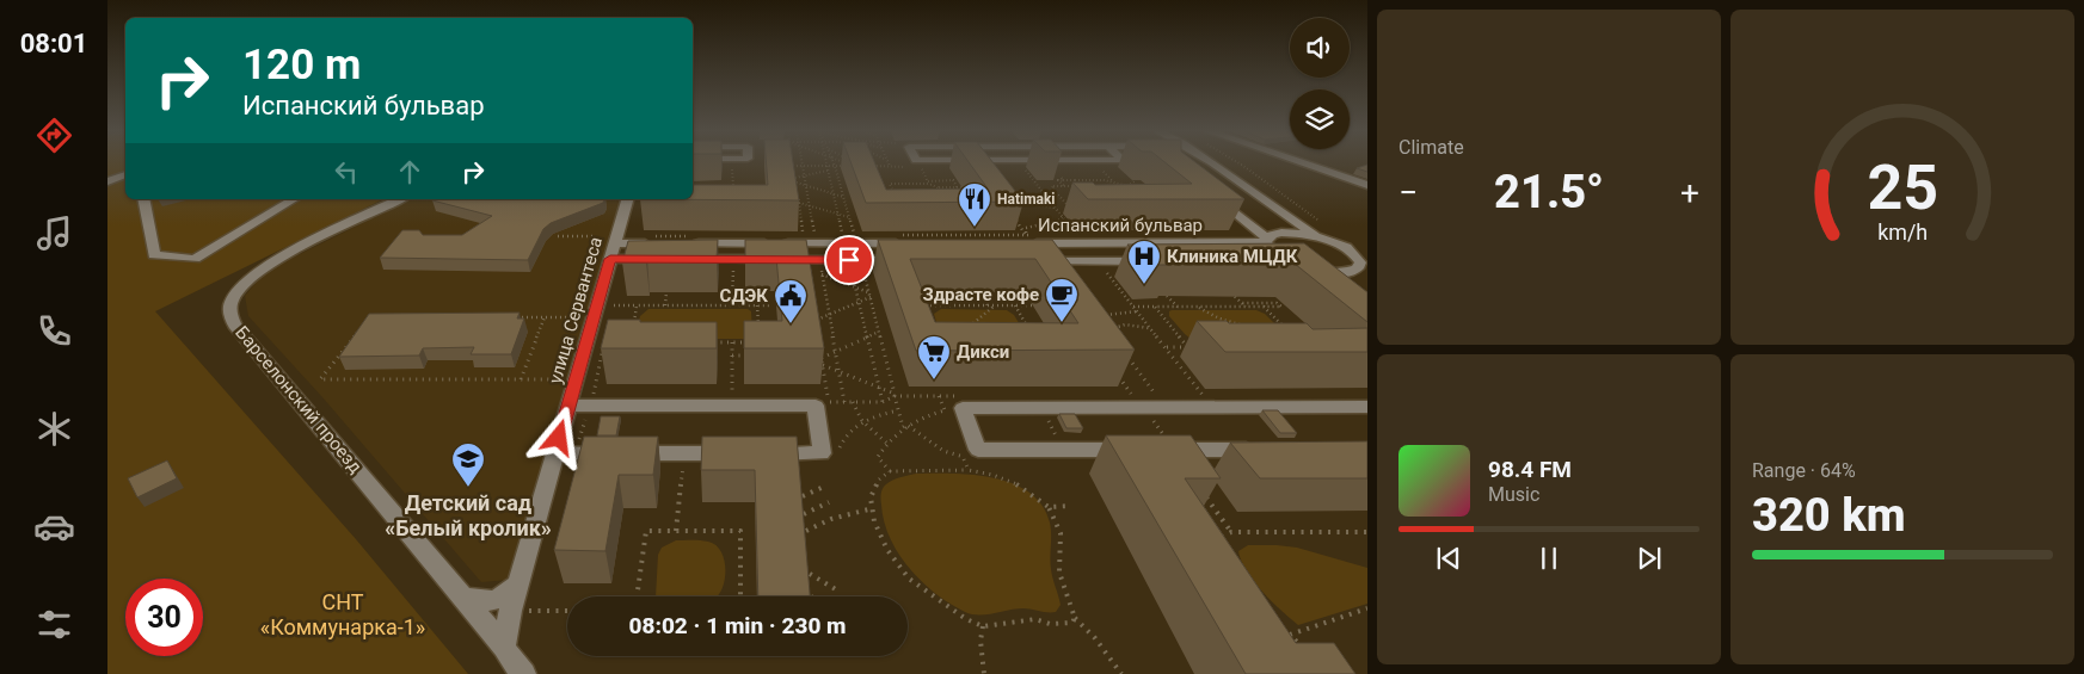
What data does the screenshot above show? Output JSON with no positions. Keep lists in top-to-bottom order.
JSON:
{
  "streets": {
    "street": ["Испанский бульвар", "улица Сервантеса", "Барселонский проезд"]
  },
  "crossings": [
    ["улица Сервантеса", "Барселонский проезд"]
  ],
  "parks": ["СНТ «Коммунарка-1»"],
  "places": {
    "restaurant": ["Hatimaki"],
    "hospital": ["Клиника МЦДК"],
    "cafe": ["Здрасте кофе"],
    "public building": ["СДЭК"],
    "supermarket": ["Дикси"],
    "school or university": ["Детский сад «Белый кролик»"]
  },
  "page": {
    "tabs": "08:01",
    "tile": [
      "Climate",
      ["Range · 64%", "320 km"]
    ],
    "turn": ["120 m", "Испанский бульвар"],
    "heat": ["−", "21.5°", "+"],
    "song": ["98.4 FM", "Music"],
    "limit": "30",
    "trip": "08:02 · 1 min · 230 m",
    "gauge": ["25", "km/h"]
  }
}
